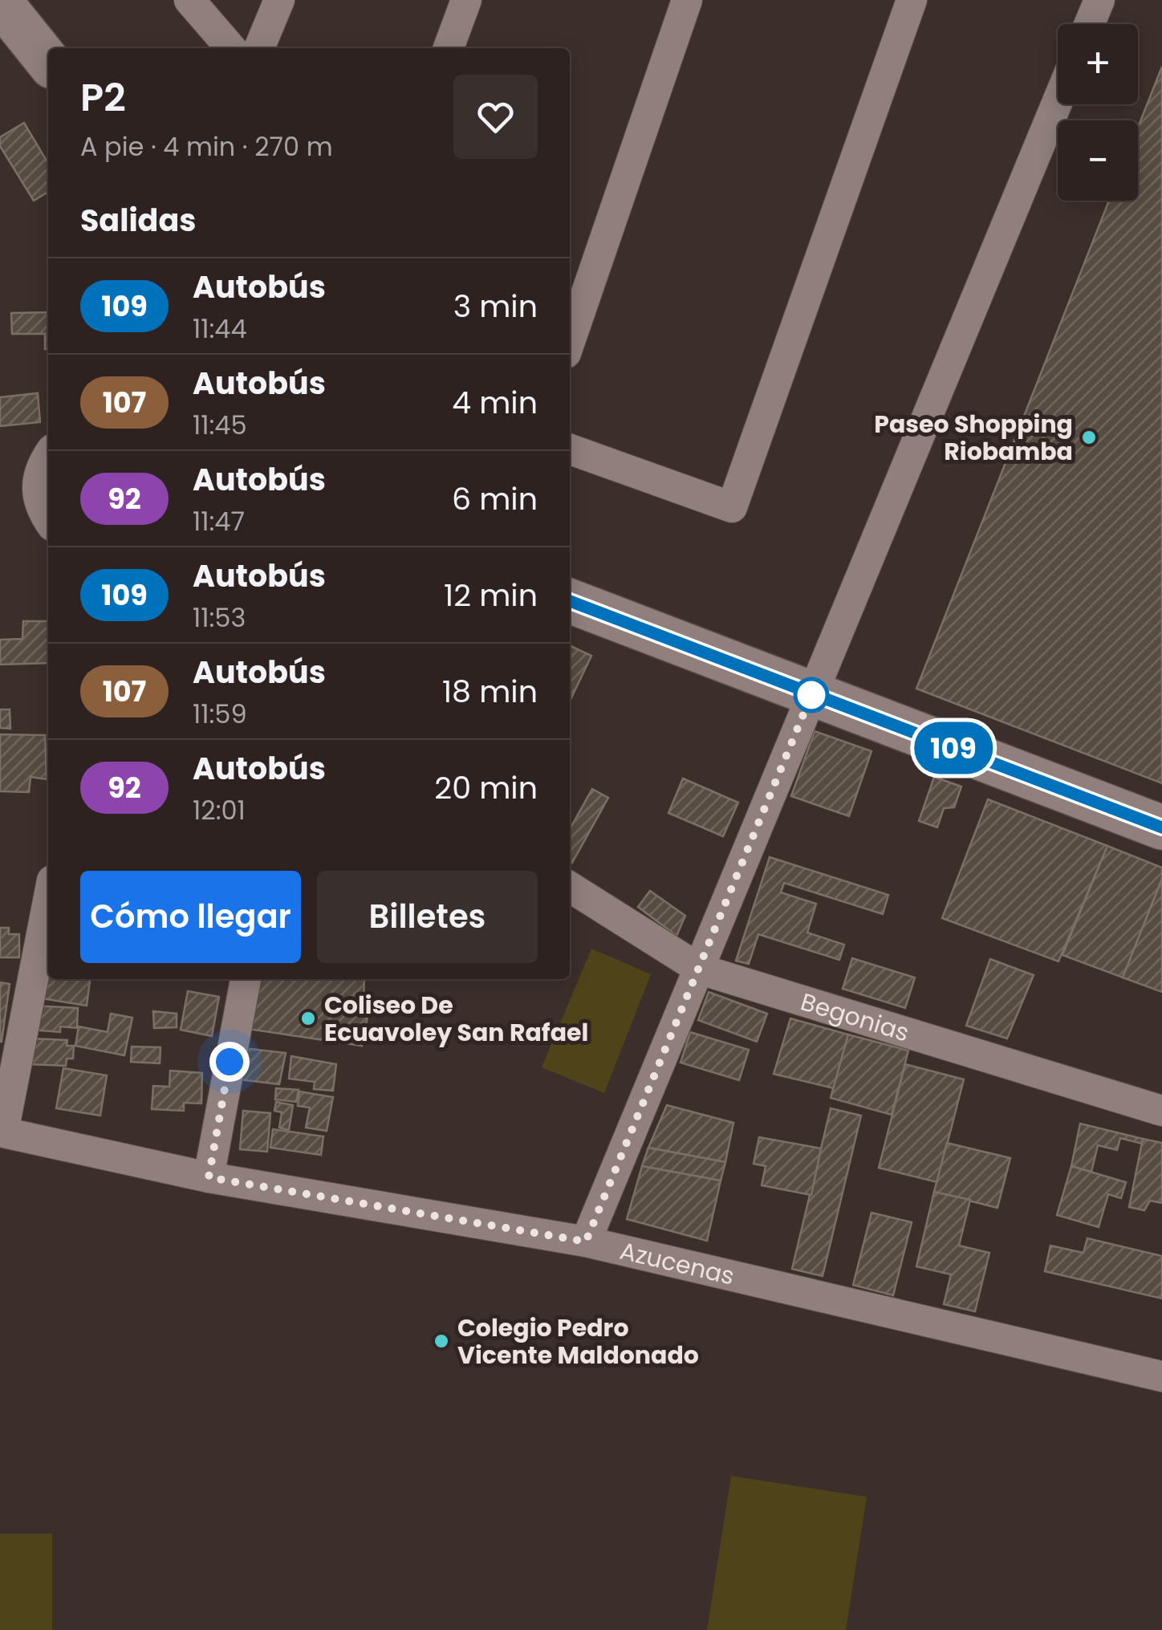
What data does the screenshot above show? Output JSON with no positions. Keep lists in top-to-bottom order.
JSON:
{
  "streets": {
    "street": ["Begonias", "Azucenas"]
  },
  "places": ["Paseo Shopping Riobamba", "Coliseo De Ecuavoley San Rafael", "Colegio Pedro Vicente Maldonado"],
  "lines": ["bus line 109"],
  "page": {
    "on_map": "109",
    "map_buttons": ["+", "−"],
    "heading": [
      ["P2", "A pie · 4 min · 270 m"],
      "Salidas"
    ],
    "list": [
      {
        "mark": "109",
        "name": "Autobús",
        "note": "11:44",
        "value": "3 min"
      },
      {
        "mark": "107",
        "name": "Autobús",
        "note": "11:45",
        "value": "4 min"
      },
      {
        "mark": "92",
        "name": "Autobús",
        "note": "11:47",
        "value": "6 min"
      },
      {
        "mark": "109",
        "name": "Autobús",
        "note": "11:53",
        "value": "12 min"
      },
      {
        "mark": "107",
        "name": "Autobús",
        "note": "11:59",
        "value": "18 min"
      },
      {
        "mark": "92",
        "name": "Autobús",
        "note": "12:01",
        "value": "20 min"
      }
    ],
    "buttons": ["Cómo llegar", "Billetes"]
  }
}
